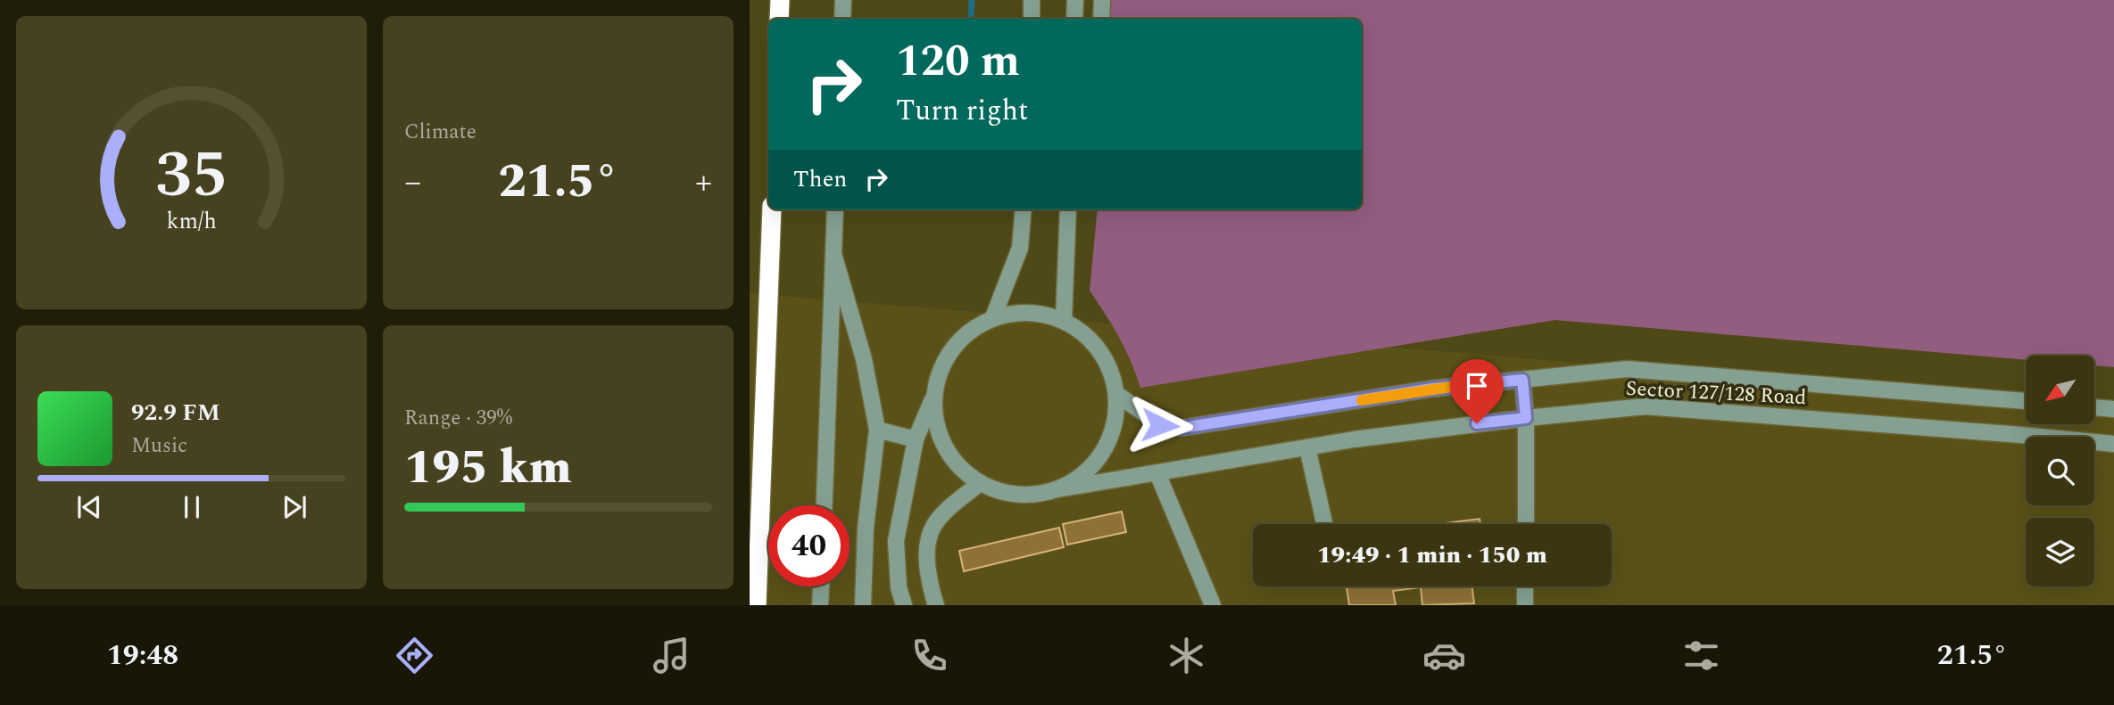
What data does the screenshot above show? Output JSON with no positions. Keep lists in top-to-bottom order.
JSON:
{
  "streets": {
    "street": ["Sector 127/128 Road"]
  },
  "north": "bottom left",
  "page": {
    "tile": [
      "Climate",
      ["Range · 39%", "195 km"]
    ],
    "turn": ["120 m", "Turn right"],
    "then": "Then",
    "heat": ["−", "21.5°", "+"],
    "song": ["92.9 FM", "Music"],
    "limit": "40",
    "trip": "19:49 · 1 min · 150 m",
    "tabs": ["19:48", "21.5°"],
    "gauge": ["35", "km/h"]
  }
}
